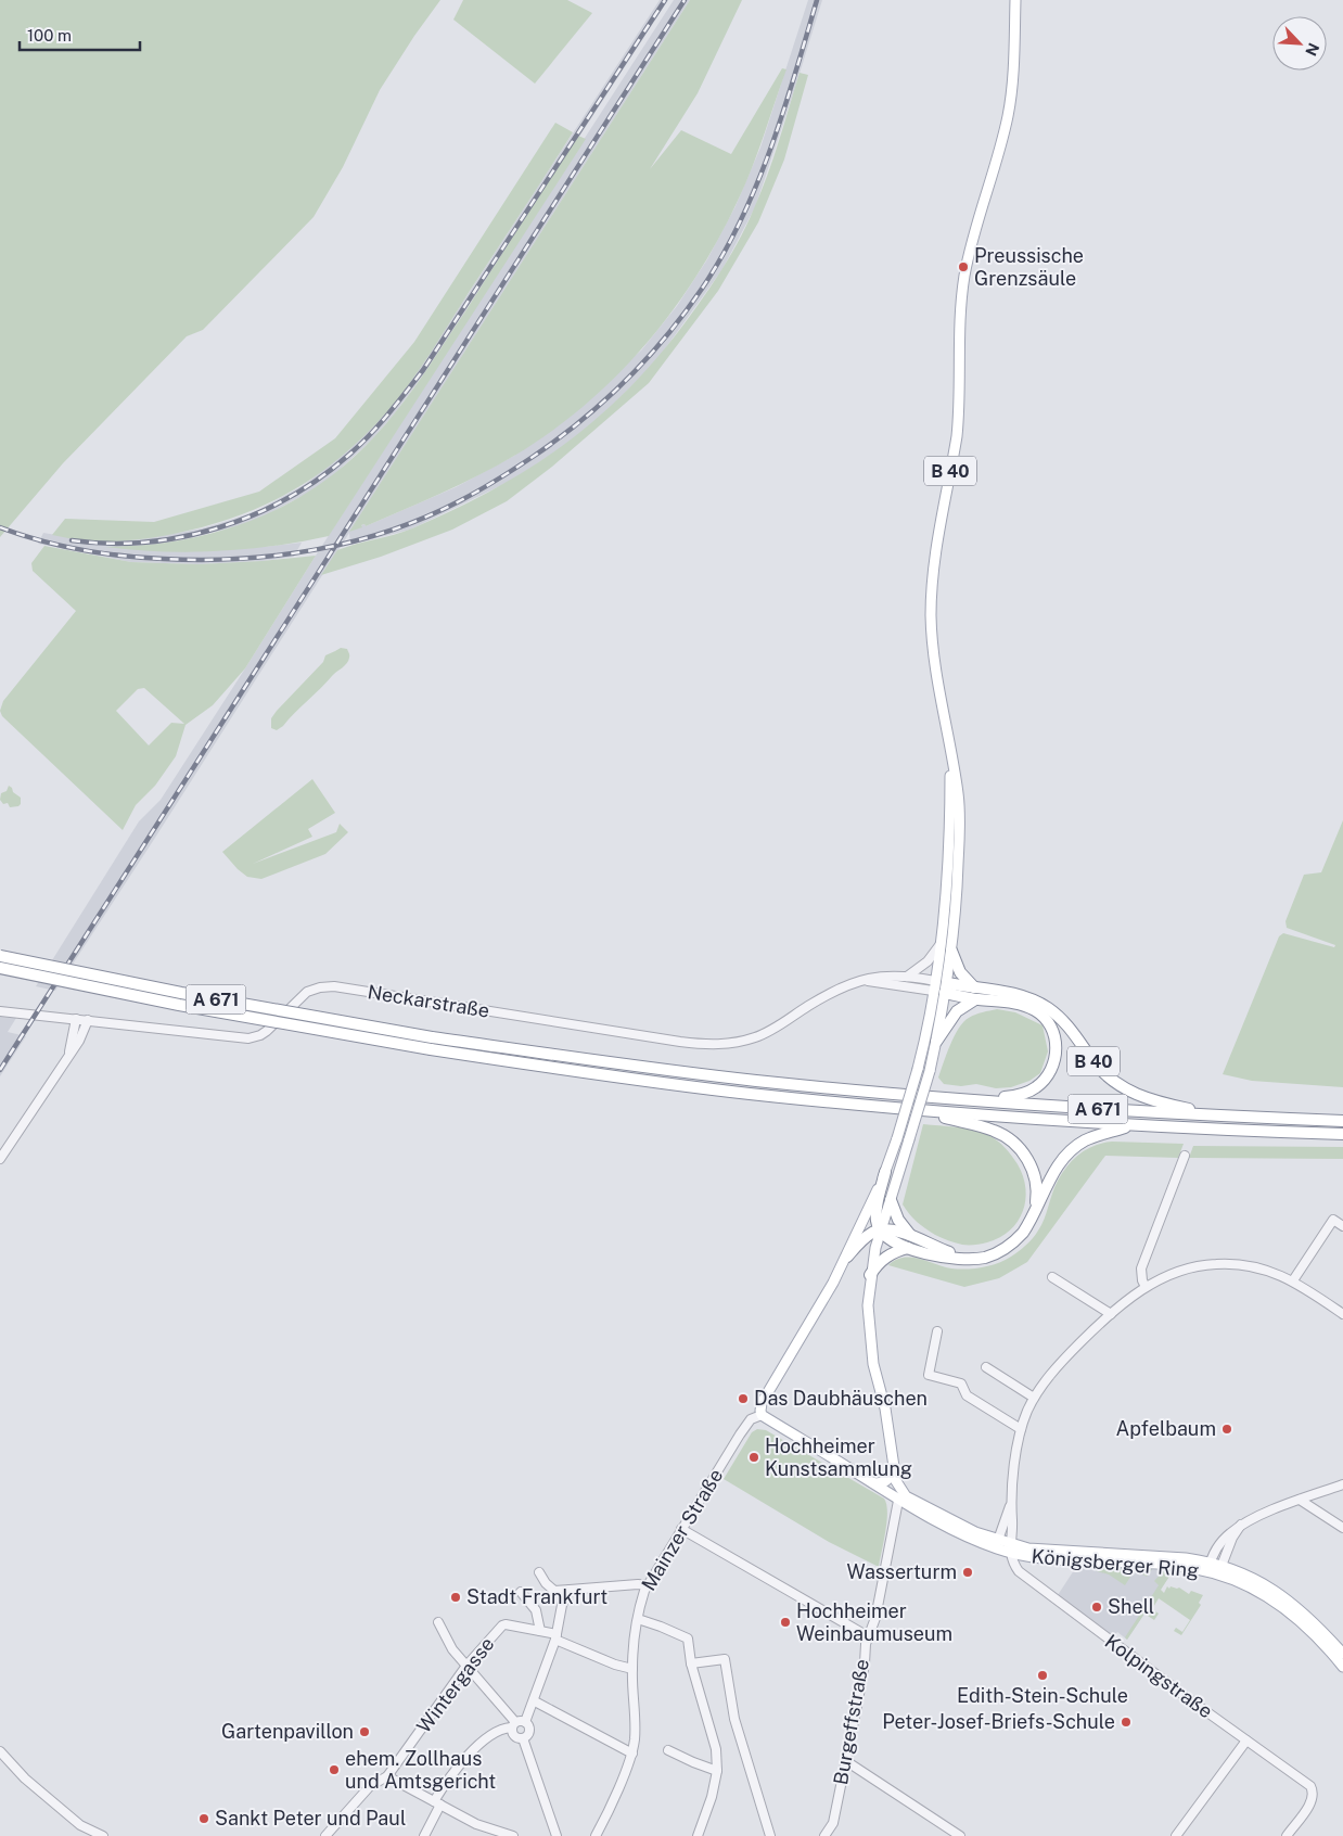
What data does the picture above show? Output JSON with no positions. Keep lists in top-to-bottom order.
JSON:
{
  "streets": {
    "highway": ["B 40", "A 671"],
    "main road": ["Königsberger Ring"],
    "street": [
      "Neckarstraße",
      "Mainzer Straße",
      "Kolpingstraße",
      "Wintergasse",
      "Burgeffstraße"
    ]
  },
  "crossings": [
    ["B 40", "A 671"],
    ["B 40", "Neckarstraße"],
    ["Mainzer Straße", "Königsberger Ring"],
    ["Mainzer Straße", "Wintergasse"],
    ["Königsberger Ring", "Kolpingstraße"],
    ["Königsberger Ring", "Burgeffstraße"]
  ],
  "places": [
    "Preussische Grenzsäule",
    "Das Daubhäuschen",
    "Apfelbaum",
    "Hochheimer Kunstsammlung",
    "Wasserturm",
    "Stadt Frankfurt",
    "Shell",
    "Hochheimer Weinbaumuseum",
    "Edith-Stein-Schule",
    "Peter-Josef-Briefs-Schule",
    "Gartenpavillon",
    "ehem. Zollhaus und Amtsgericht",
    "Sankt Peter und Paul"
  ],
  "scale_bar": "100 m",
  "north": "bottom right"
}
